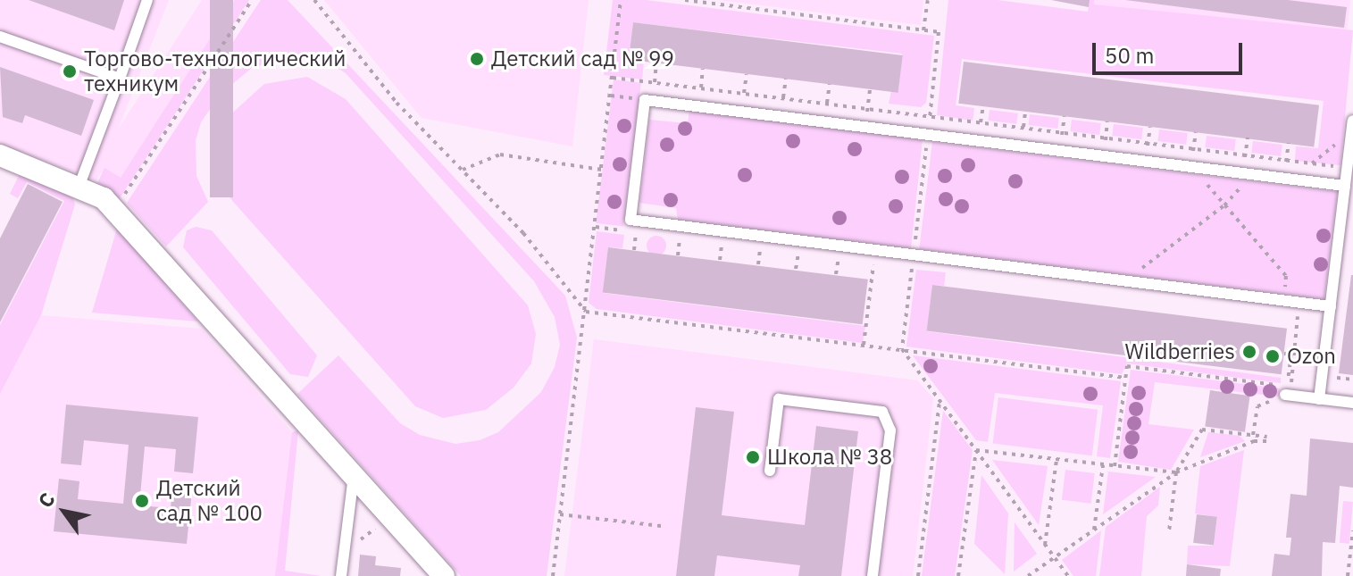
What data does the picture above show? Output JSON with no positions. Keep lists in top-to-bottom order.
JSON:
{
  "places": [
    "Детский сад № 99",
    "Торгово-технологический техникум",
    "Wildberries",
    "Ozon",
    "Школа № 38",
    "Детский сад № 100"
  ],
  "scale_bar": "50 m",
  "north": "top left"
}
